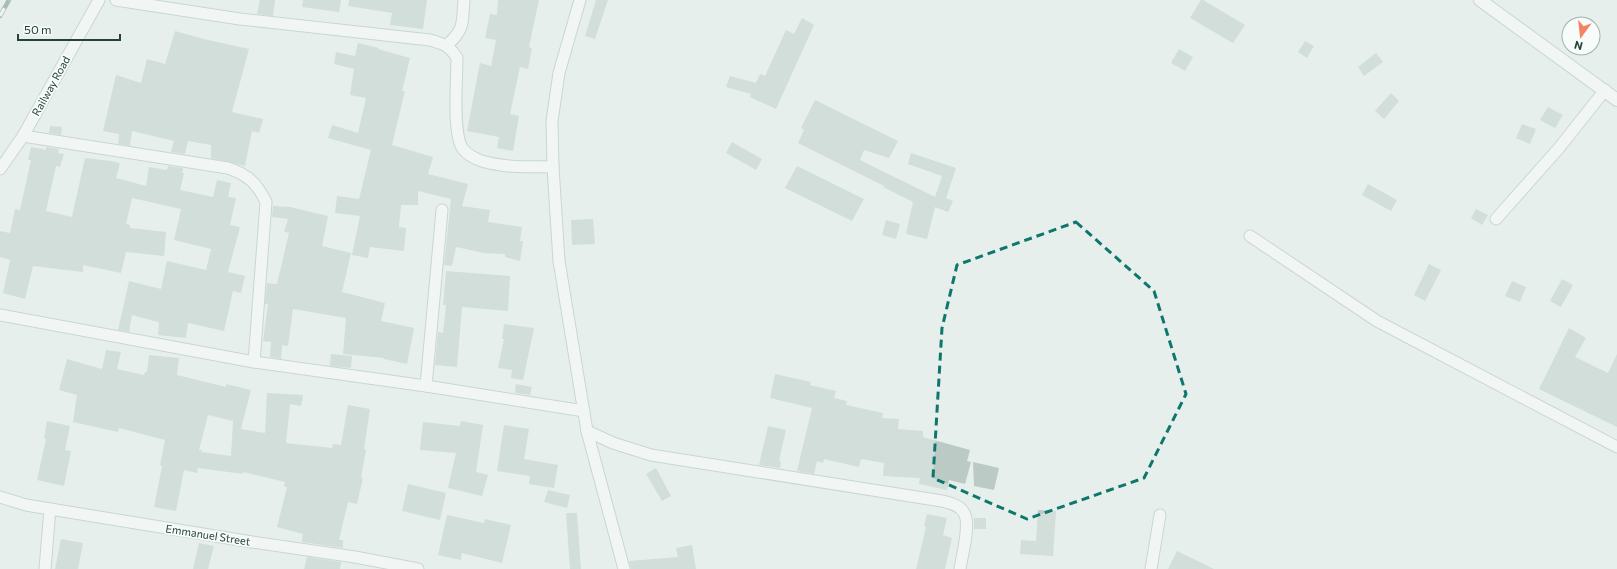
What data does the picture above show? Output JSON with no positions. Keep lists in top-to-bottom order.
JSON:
{
  "streets": {
    "street": ["Railway Road", "Emmanuel Street"]
  },
  "scale_bar": "50 m",
  "north": "bottom"
}
